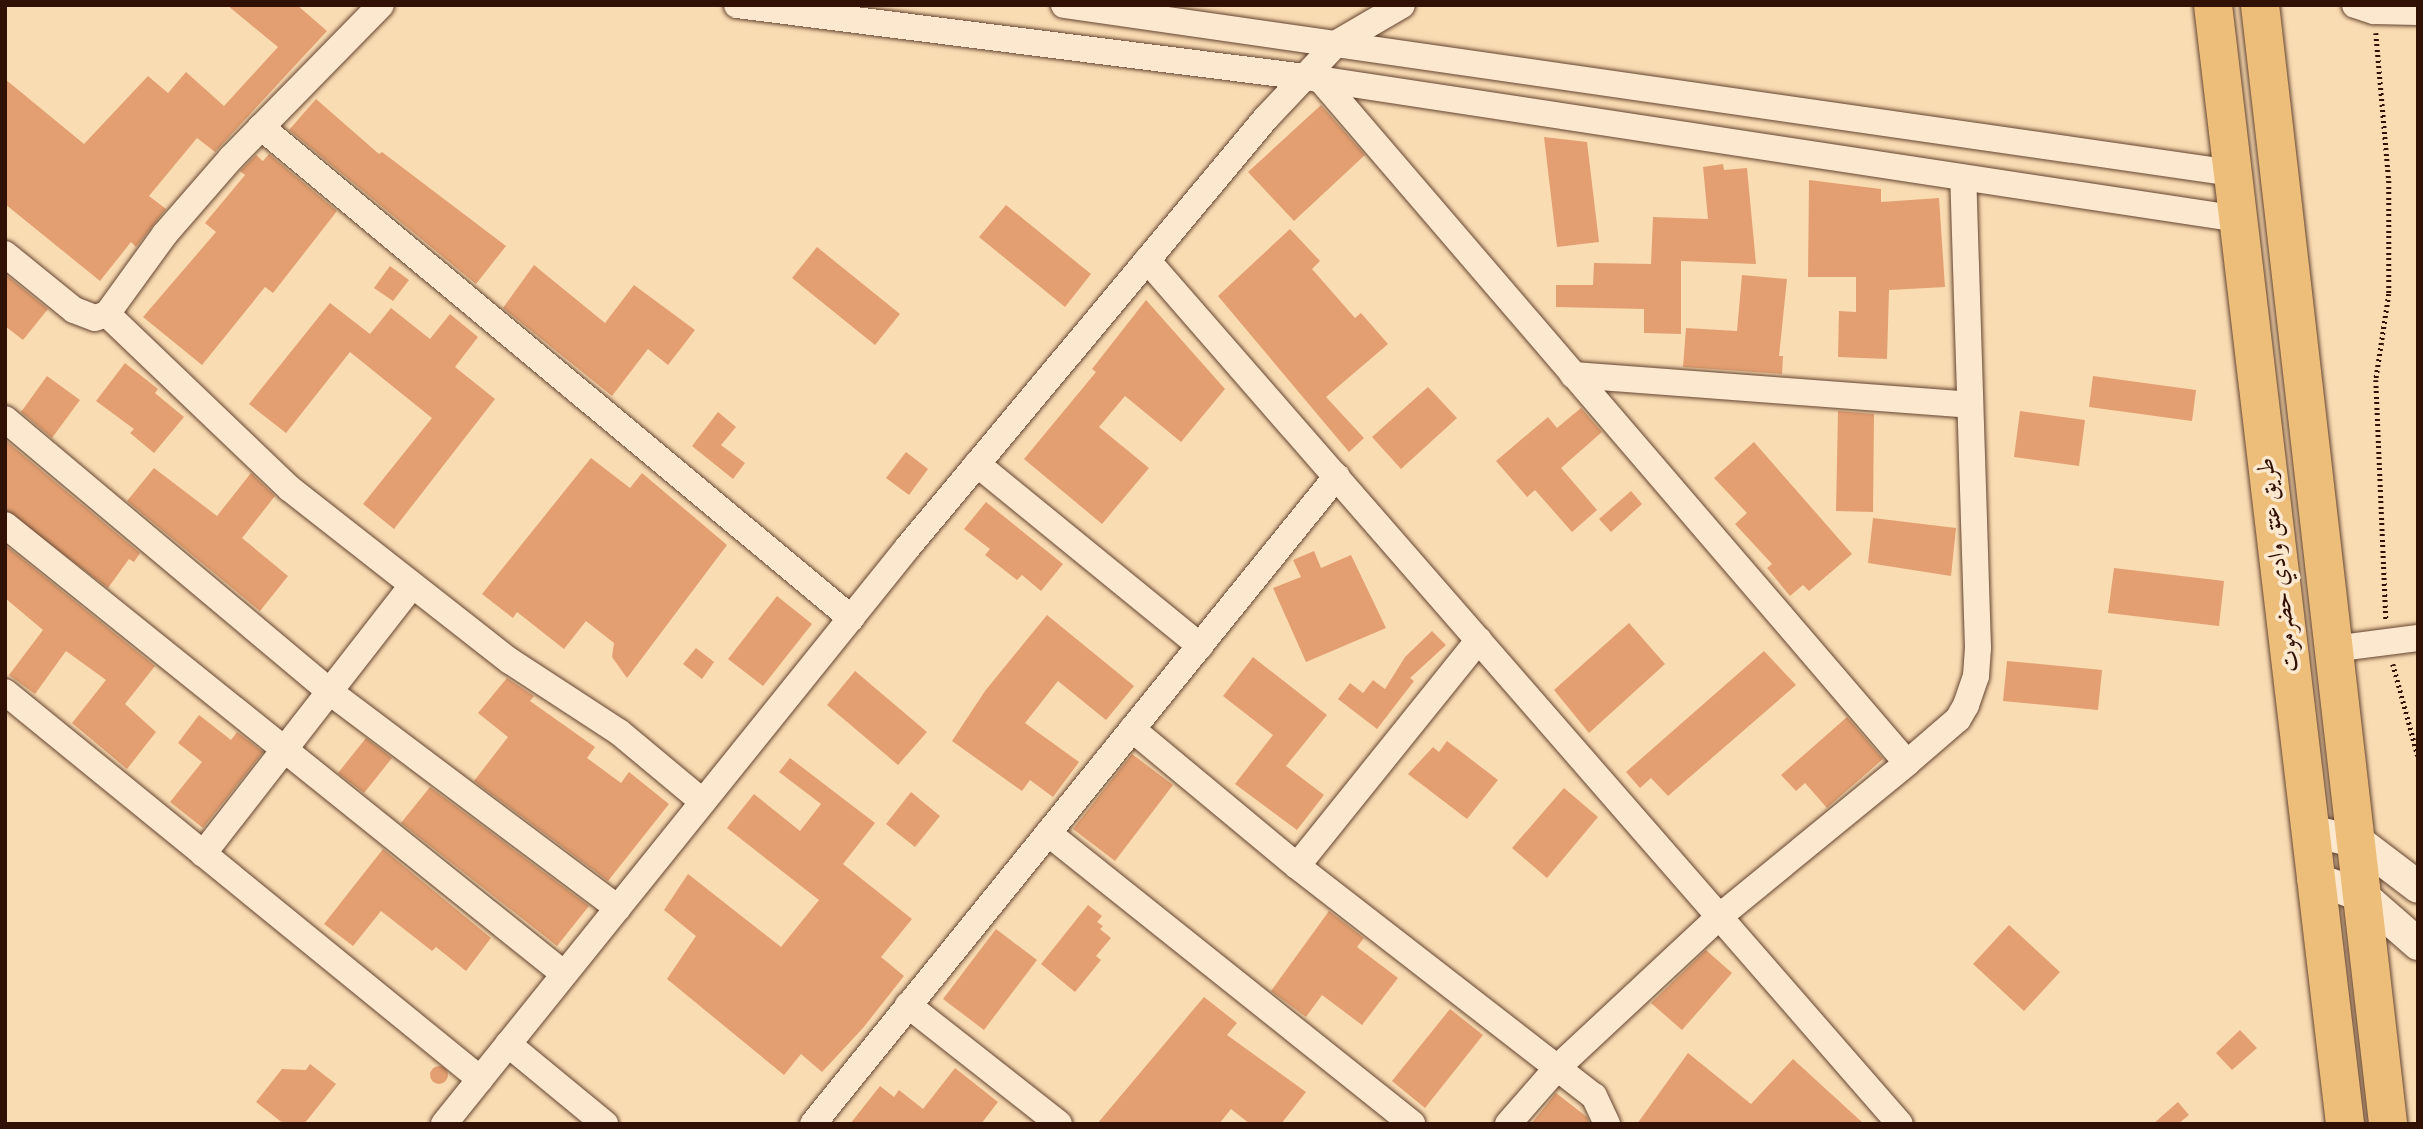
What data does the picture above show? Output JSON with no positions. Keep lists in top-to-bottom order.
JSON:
{
  "streets": {
    "main road": ["طريق عتق وادي حضرموت"]
  }
}
